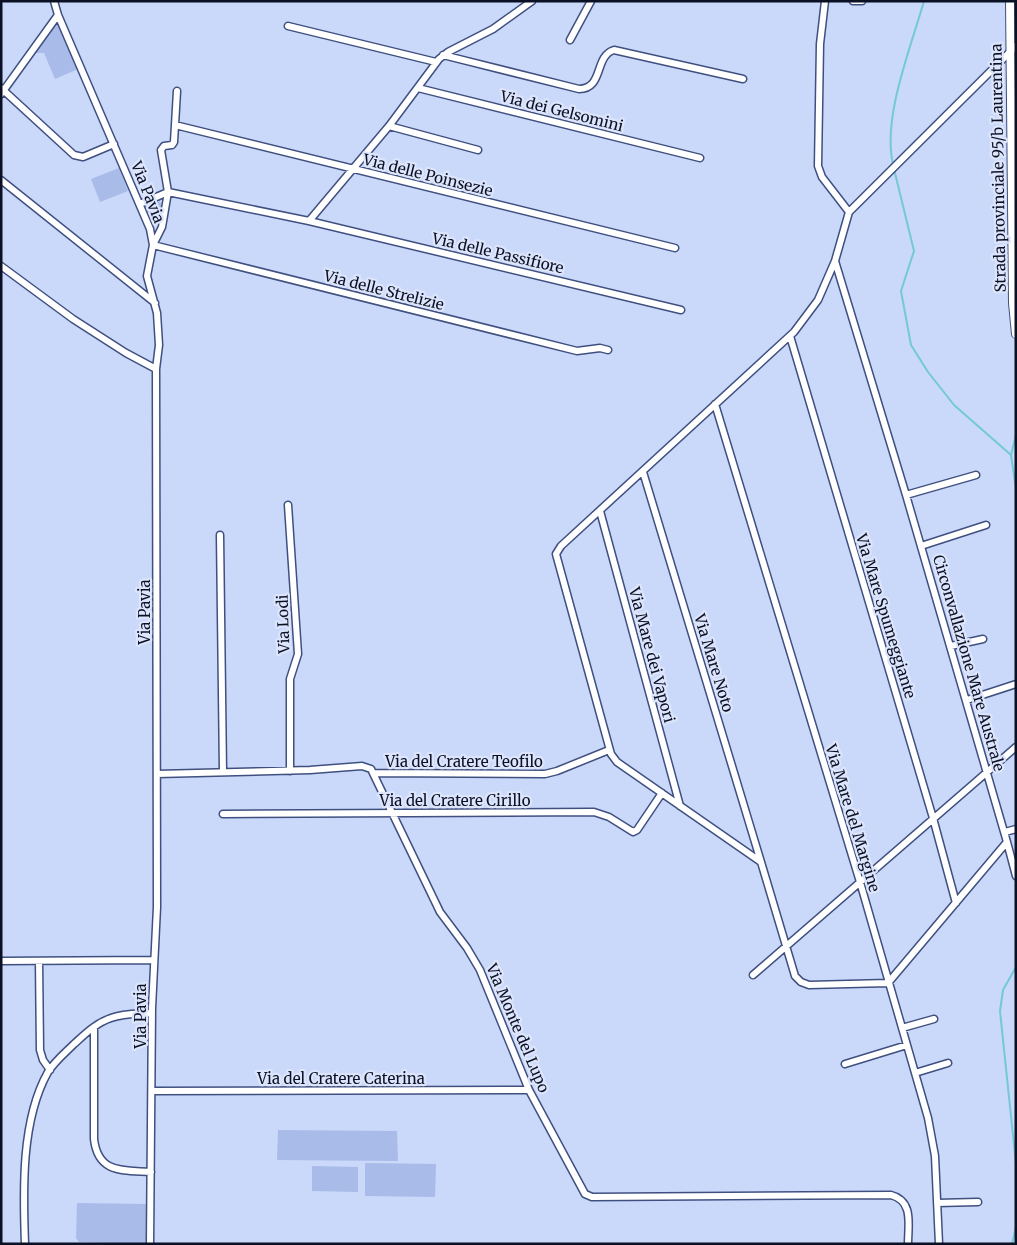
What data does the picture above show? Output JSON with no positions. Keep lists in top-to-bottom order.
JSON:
{
  "streets": {
    "main road": ["Strada provinciale 95/b Laurentina"],
    "street": [
      "Via dei Gelsomini",
      "Via delle Poinsezie",
      "Via Pavia",
      "Via delle Passifiore",
      "Via delle Strelizie",
      "Via Mare Spumeggiante",
      "Via Lodi",
      "Via Mare dei Vapori",
      "Via Mare Noto",
      "Circonvallazione Mare Australe",
      "Via del Cratere Teofilo",
      "Via del Cratere Cirillo",
      "Via Mare del Margine",
      "Via Monte del Lupo",
      "Via del Cratere Caterina"
    ]
  },
  "crossings": [
    ["Via Pavia", "Via delle Strelizie"],
    ["Via Pavia", "Via del Cratere Caterina"],
    ["Via del Cratere Teofilo", "Via Monte del Lupo"],
    ["Via del Cratere Cirillo", "Via Monte del Lupo"],
    ["Via Monte del Lupo", "Via del Cratere Caterina"]
  ]
}
